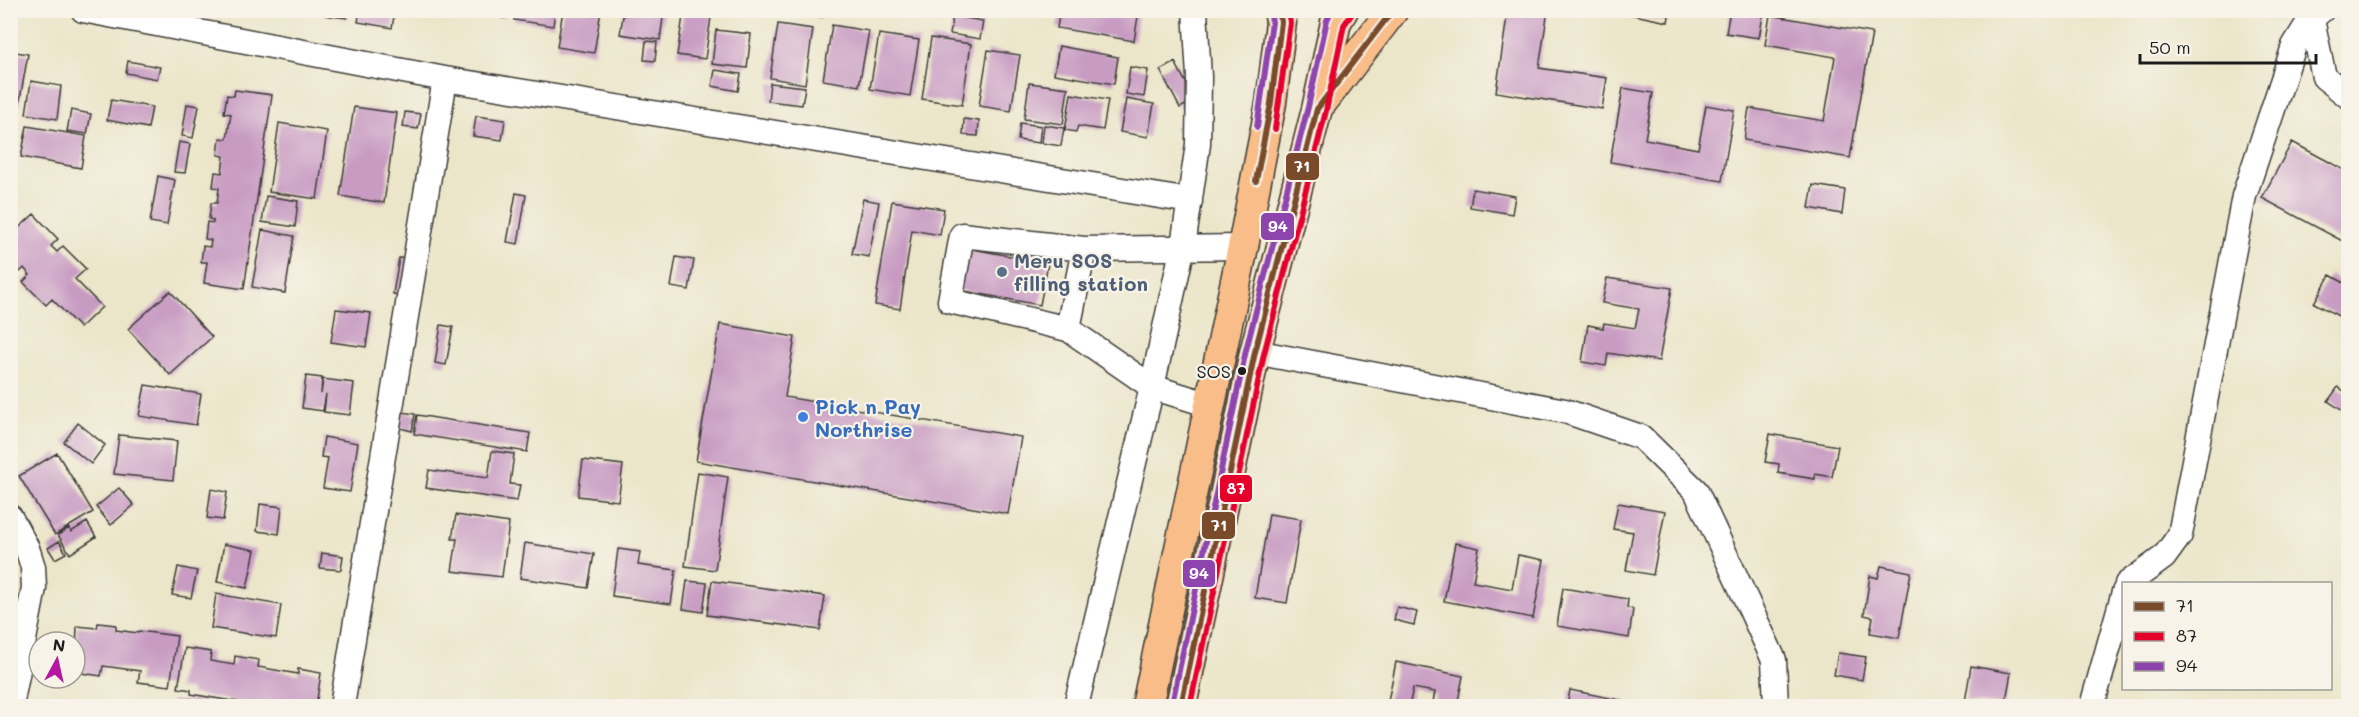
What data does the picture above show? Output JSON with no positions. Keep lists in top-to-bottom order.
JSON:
{
  "places": ["Meru SOS filling station", "SOS", "Pick n Pay Northrise"],
  "lines": ["transit line 71", "transit line 87", "transit line 94"],
  "legend": ["71", "87", "94"],
  "scale_bar": "50 m",
  "north": "top"
}
